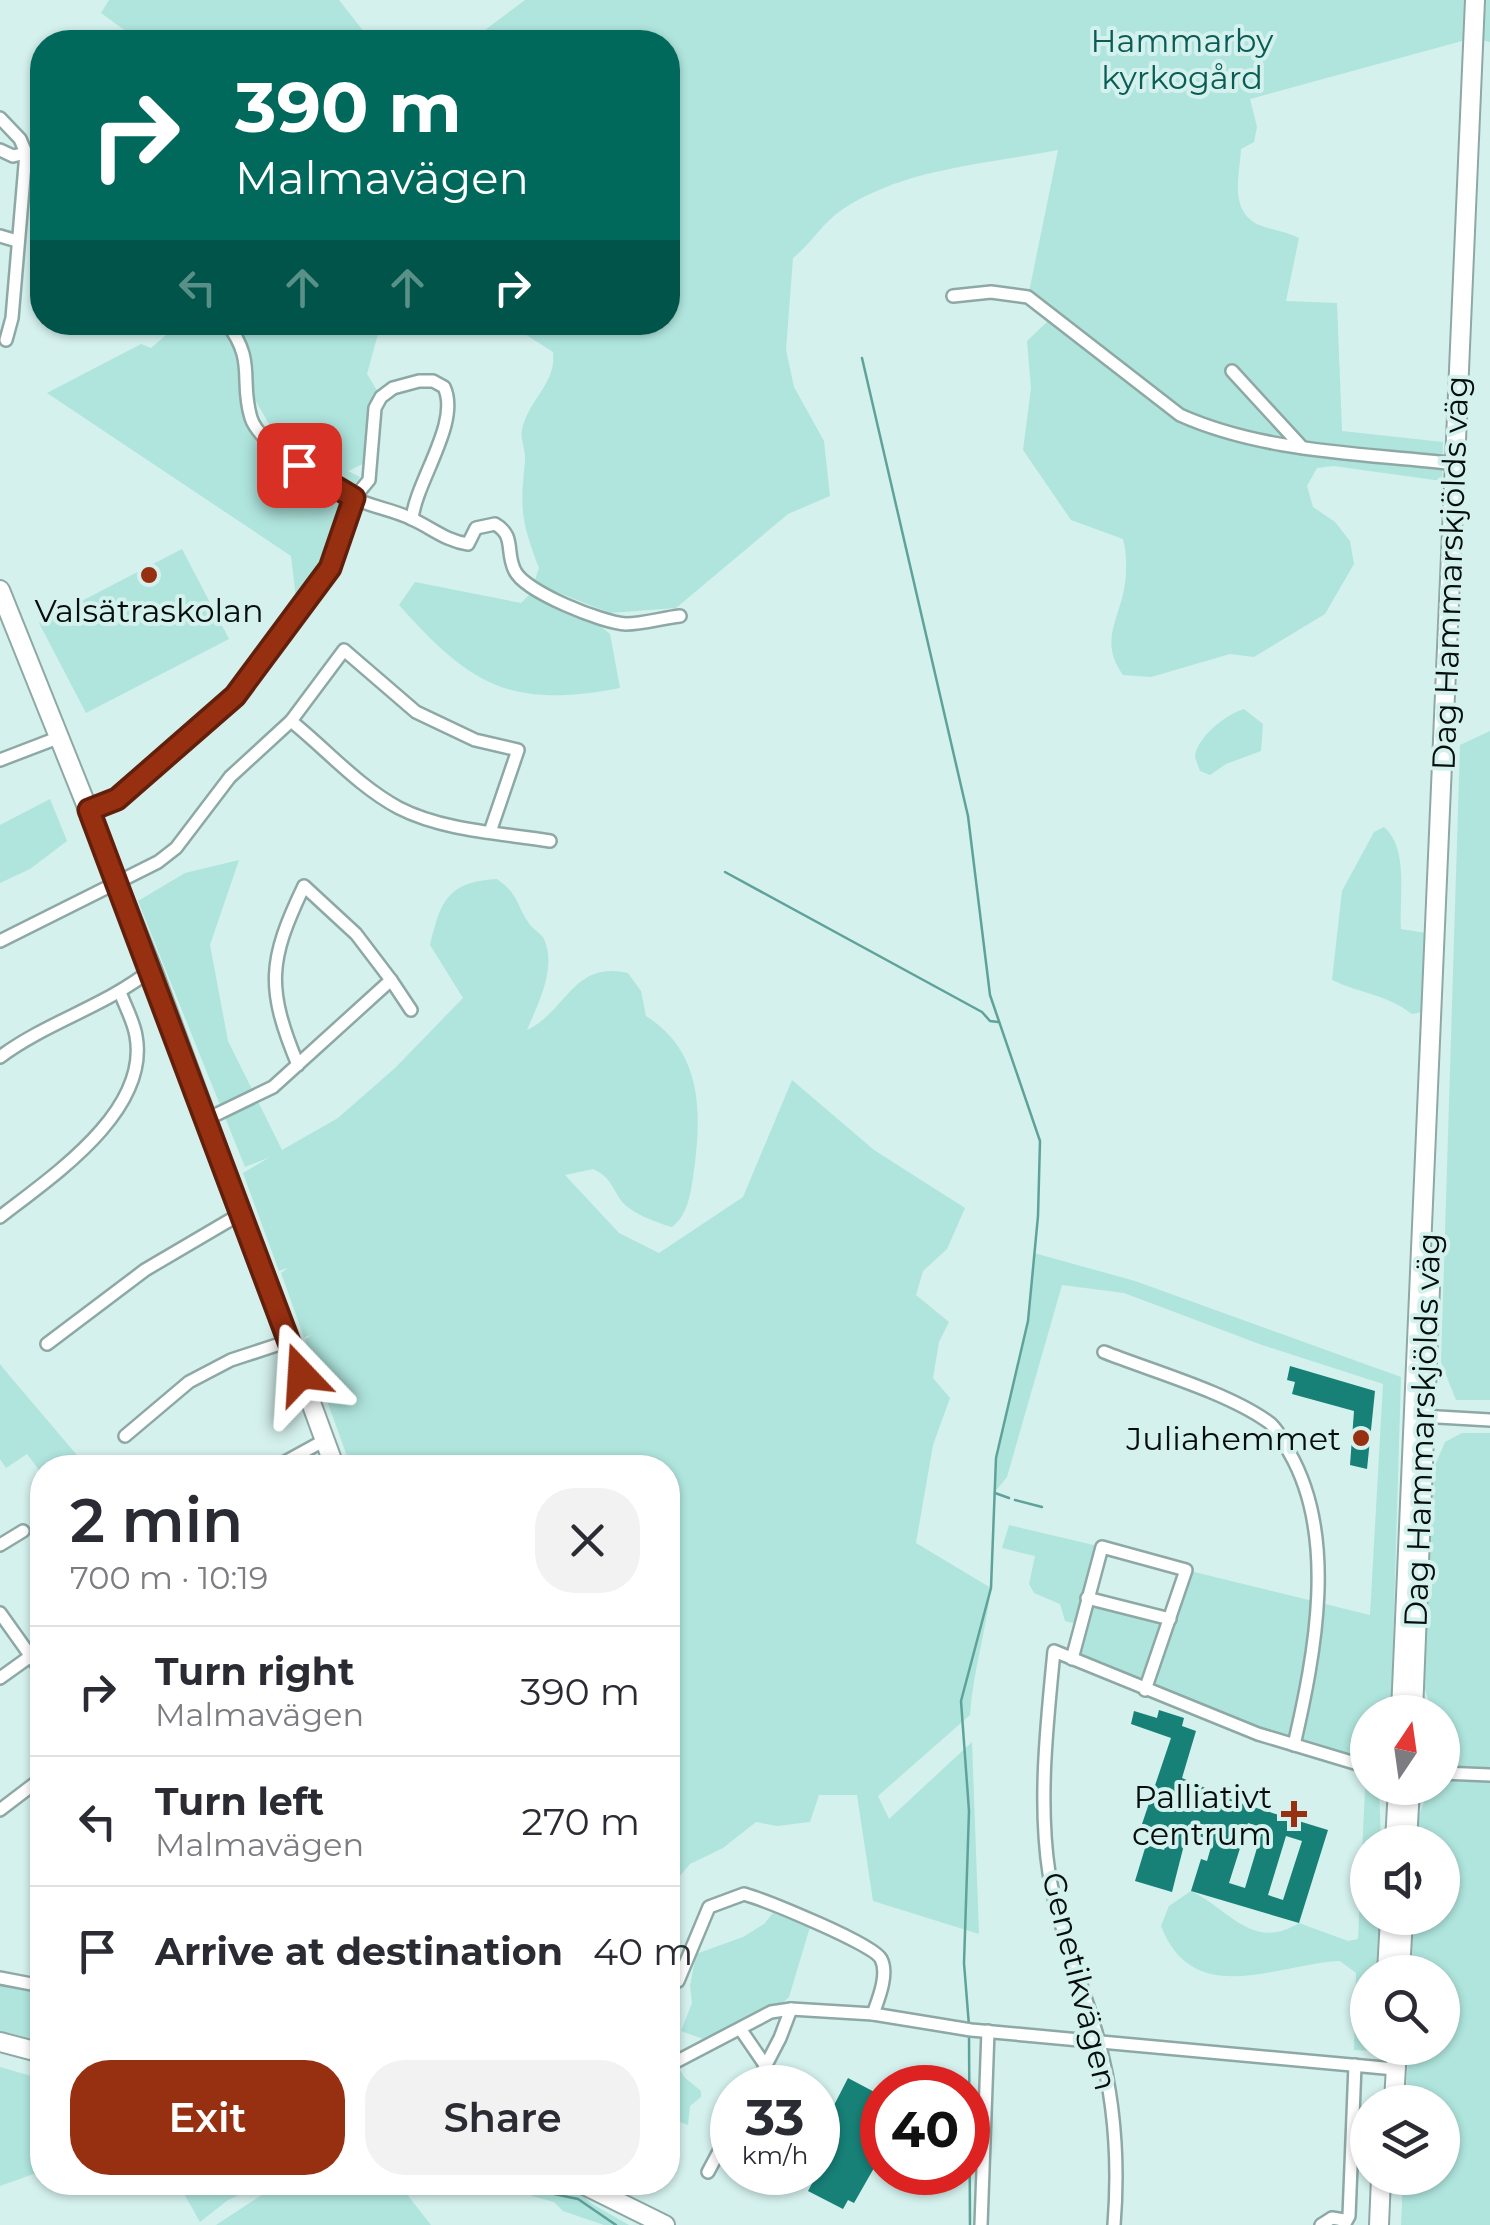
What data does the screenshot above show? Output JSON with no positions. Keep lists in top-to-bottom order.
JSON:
{
  "streets": {
    "main road": ["Dag Hammarskjölds väg"],
    "street": ["Genetikvägen"]
  },
  "parks": ["Hammarby kyrkogård"],
  "places": {
    "other": ["Valsätraskolan", "Juliahemmet"],
    "health": ["Palliativt centrum"]
  },
  "north": "top",
  "page": {
    "turn": ["390 m", "Malmavägen"],
    "heading": ["2 min", "700 m · 10:19"],
    "list": [
      {
        "name": "Turn right",
        "note": "Malmavägen",
        "value": "390 m"
      },
      {
        "name": "Turn left",
        "note": "Malmavägen",
        "value": "270 m"
      },
      {
        "name": "Arrive at destination",
        "value": "40 m"
      }
    ],
    "buttons": ["Exit", "Share"],
    "speed": "33 km/h",
    "limit": "40"
  }
}
